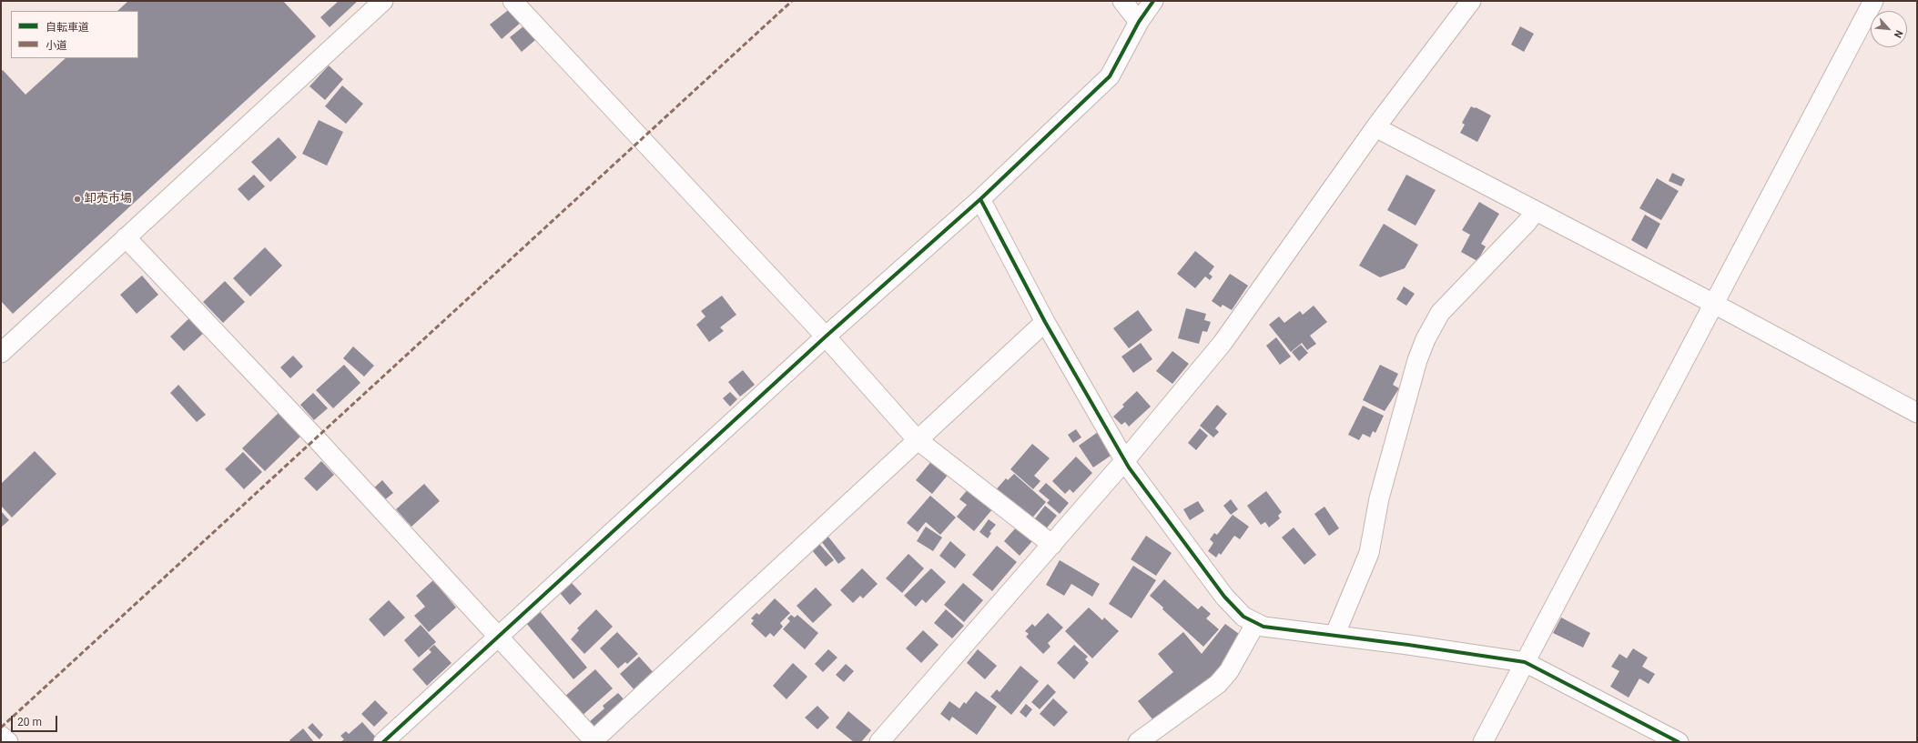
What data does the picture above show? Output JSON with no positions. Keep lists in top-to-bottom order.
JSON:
{
  "places": ["卸売市場"],
  "legend": ["自転車道", "小道"],
  "scale_bar": "20 m",
  "north": "bottom right"
}
